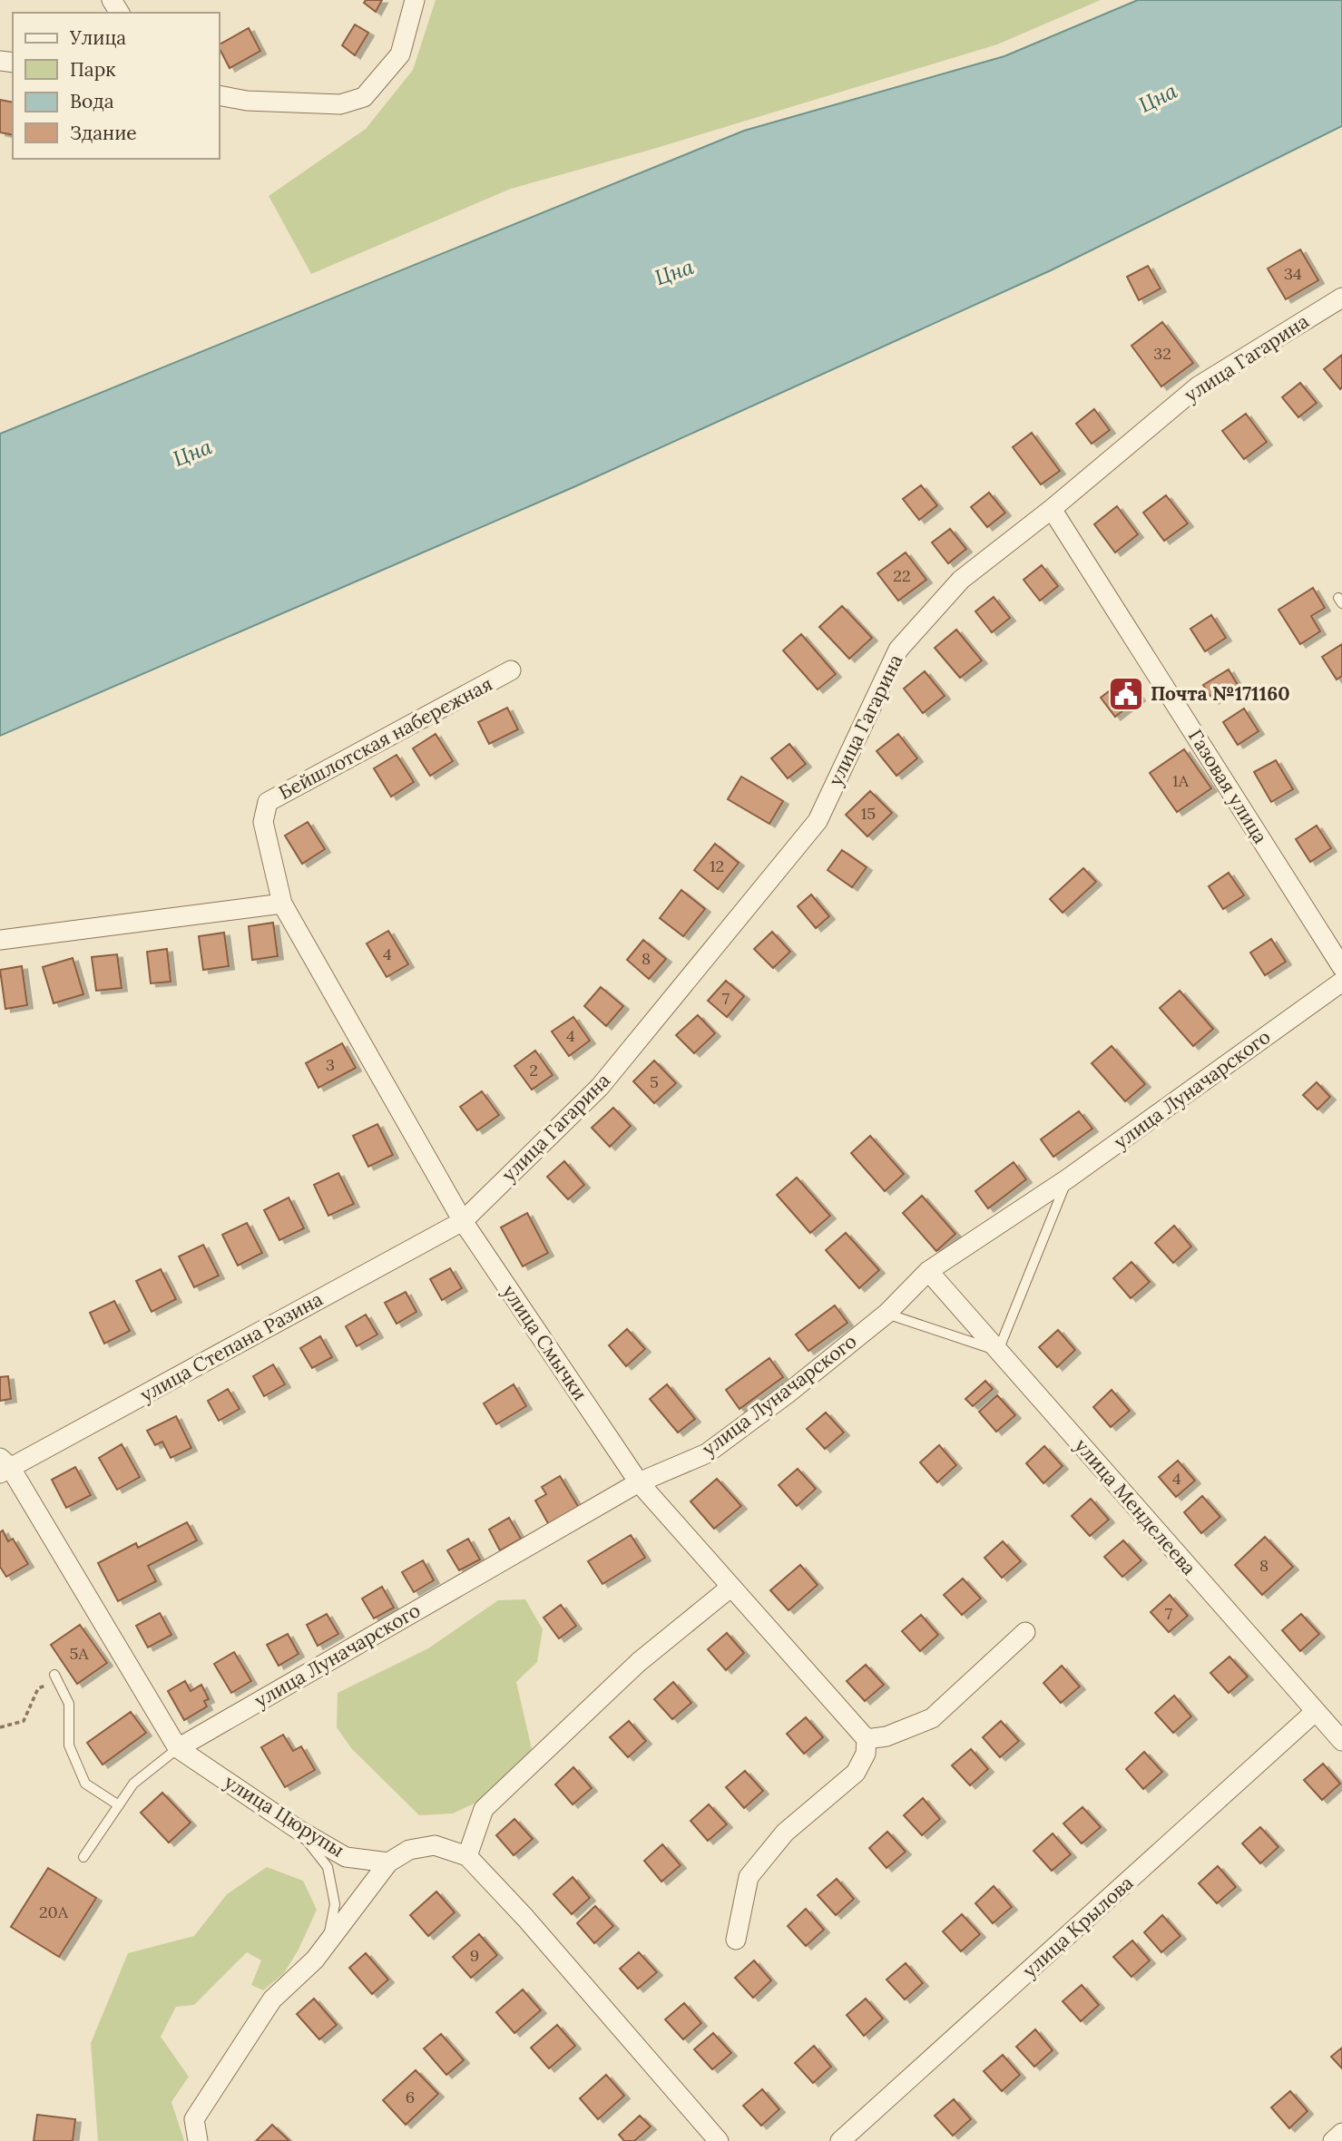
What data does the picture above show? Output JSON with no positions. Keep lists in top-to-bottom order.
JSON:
{
  "streets": {
    "street": [
      "улица Гагарина",
      "Бейшлотская набережная",
      "Газовая улица",
      "улица Луначарского",
      "улица Смычки",
      "улица Степана Разина",
      "улица Менделеева",
      "улица Цюрупы",
      "улица Крылова"
    ]
  },
  "crossings": [
    ["улица Гагарина", "Газовая улица"],
    ["улица Гагарина", "улица Смычки"],
    ["улица Гагарина", "улица Степана Разина"],
    ["Бейшлотская набережная", "улица Смычки"],
    ["улица Луначарского", "улица Смычки"],
    ["улица Луначарского", "улица Менделеева"],
    ["улица Луначарского", "улица Цюрупы"],
    ["улица Смычки", "улица Степана Разина"],
    ["улица Степана Разина", "улица Цюрупы"],
    ["улица Менделеева", "улица Крылова"]
  ],
  "water": ["Цна"],
  "places": {
    "public building": ["Почта №171160"]
  },
  "house_numbers": [
    "34",
    "32",
    "22",
    "1А",
    "15",
    "12",
    "4",
    "8",
    "7",
    "4",
    "3",
    "2",
    "5",
    "4",
    "8",
    "7",
    "5А",
    "20А",
    "9",
    "6"
  ],
  "legend": [
    "Улица",
    "Парк",
    "Вода",
    "Здание"
  ]
}
